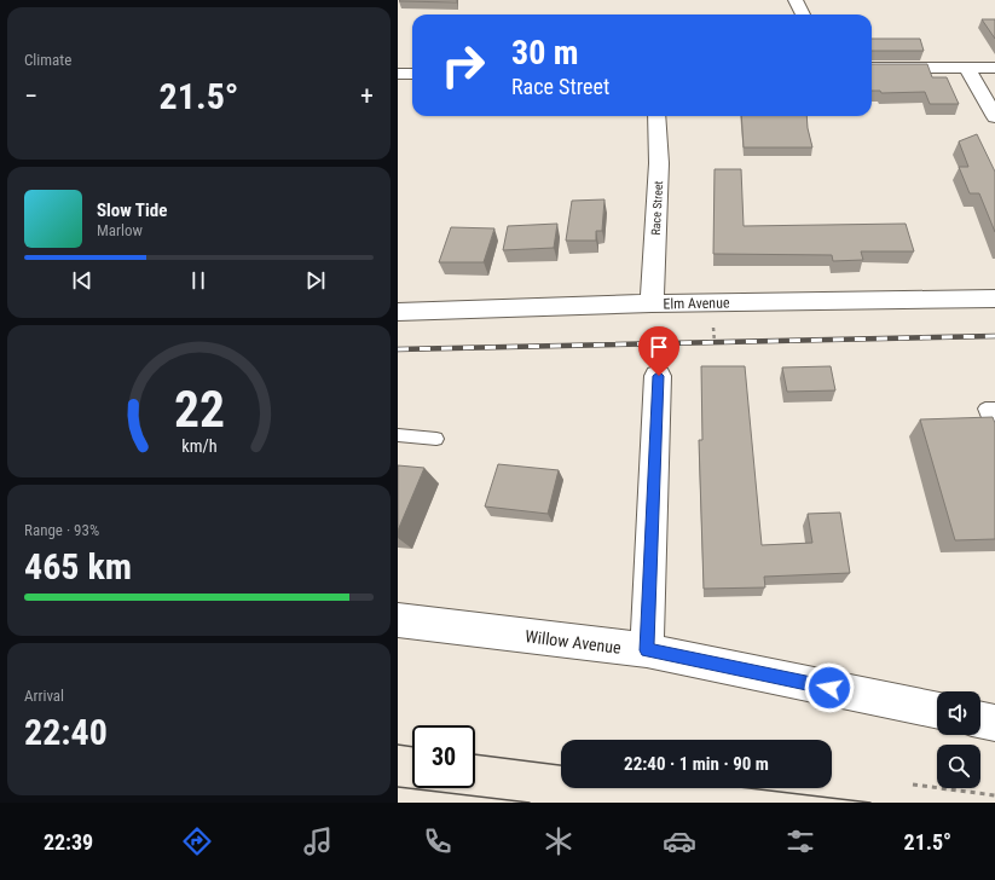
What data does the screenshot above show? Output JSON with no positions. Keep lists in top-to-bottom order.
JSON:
{
  "streets": {
    "street": ["Race Street", "Elm Avenue", "Willow Avenue"]
  },
  "crossings": [
    ["Race Street", "Elm Avenue"]
  ],
  "page": {
    "tile": [
      "Climate",
      ["Range · 93%", "465 km"],
      ["Arrival", "22:40"]
    ],
    "turn": ["30 m", "Race Street"],
    "heat": ["−", "21.5°", "+"],
    "song": ["Slow Tide", "Marlow"],
    "limit": "30",
    "trip": "22:40 · 1 min · 90 m",
    "tabs": ["22:39", "21.5°"],
    "gauge": ["22", "km/h"]
  }
}
